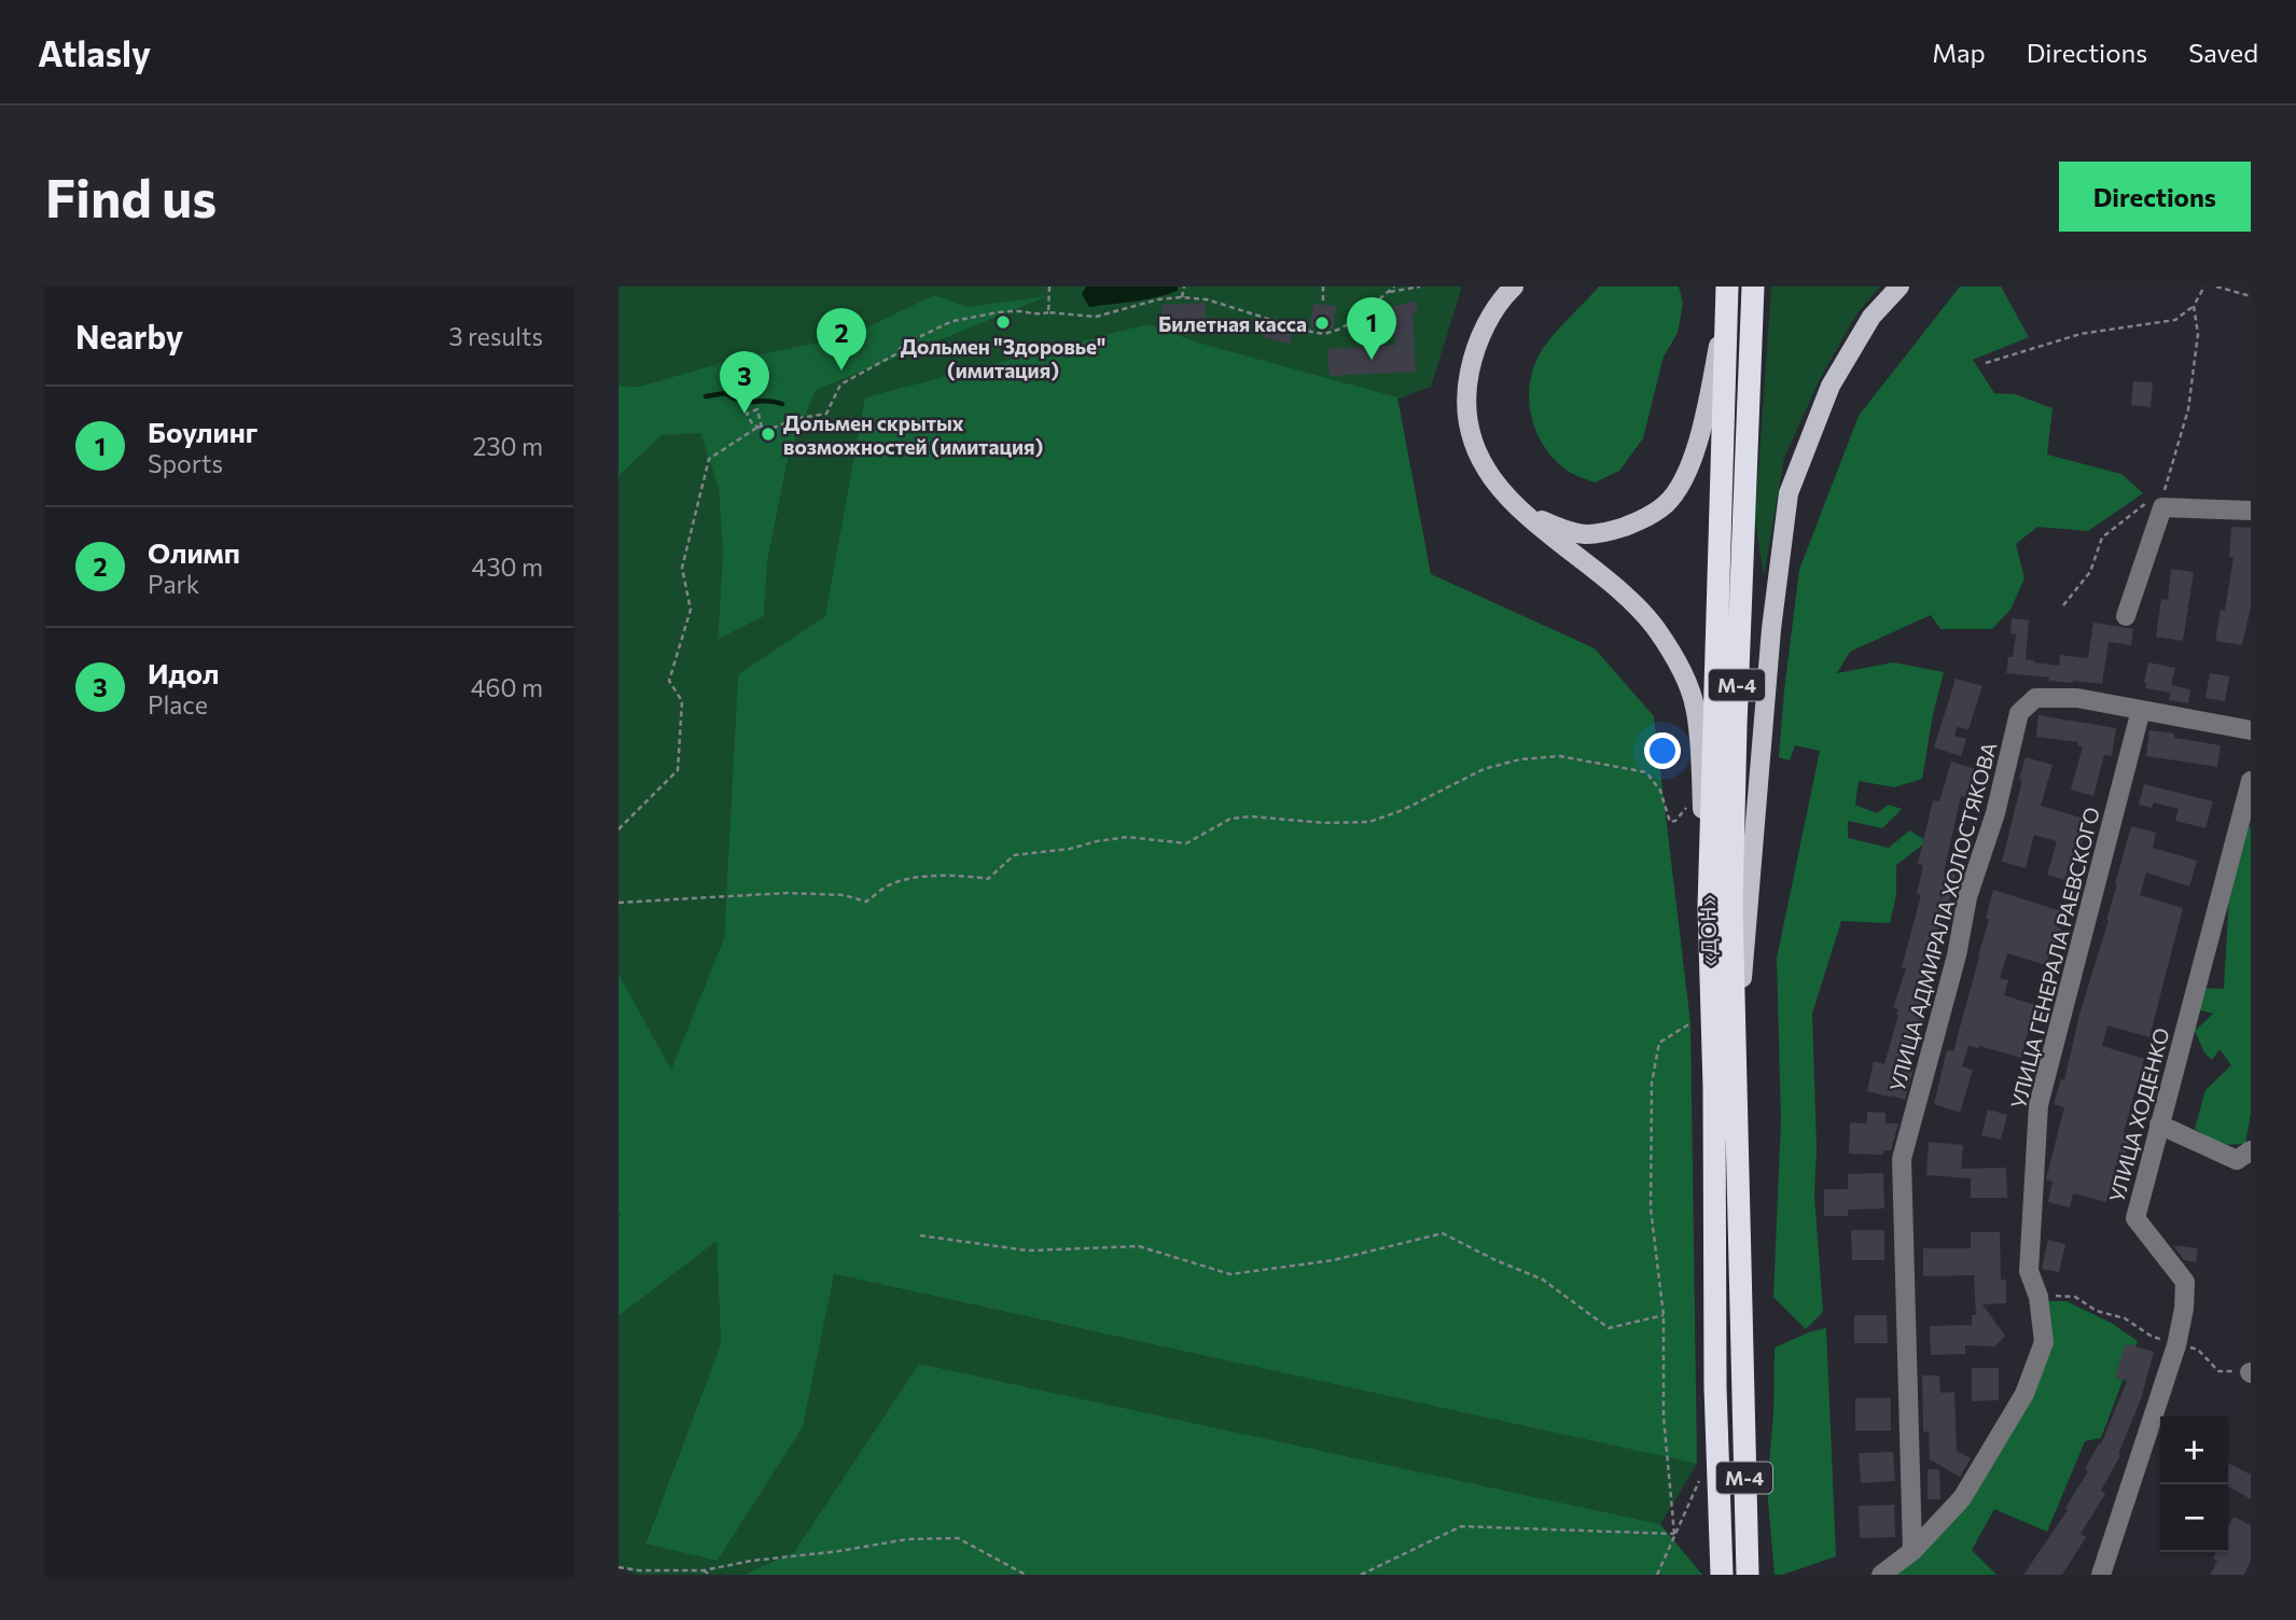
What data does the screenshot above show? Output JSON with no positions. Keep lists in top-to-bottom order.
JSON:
{
  "streets": {
    "highway": ["М-4", "«ДОН»"],
    "street": ["УЛИЦА АДМИРАЛА ХОЛОСТЯКОВА", "УЛИЦА ГЕНЕРАЛА РАЕВСКОГО", "УЛИЦА ХОДЕНКО"]
  },
  "crossings": [
    ["УЛИЦА АДМИРАЛА ХОЛОСТЯКОВА", "УЛИЦА ГЕНЕРАЛА РАЕВСКОГО"]
  ],
  "places": ["Дольмен \"Здоровье\" (имитация)", "Билетная касса", "Дольмен скрытых возможностей (имитация)"],
  "page": {
    "header": "Atlasly",
    "nav": ["Map", "Directions", "Saved"],
    "buttons": "Directions",
    "title": "Find us",
    "heading": ["Nearby", "3 results"],
    "pins": ["1", "2", "3"],
    "list": [
      {
        "mark": "1",
        "name": "Боулинг",
        "note": "Sports",
        "value": "230 m"
      },
      {
        "mark": "2",
        "name": "Олимп",
        "note": "Park",
        "value": "430 m"
      },
      {
        "mark": "3",
        "name": "Идол",
        "note": "Place",
        "value": "460 m"
      }
    ],
    "map_buttons": ["+", "−"]
  }
}
